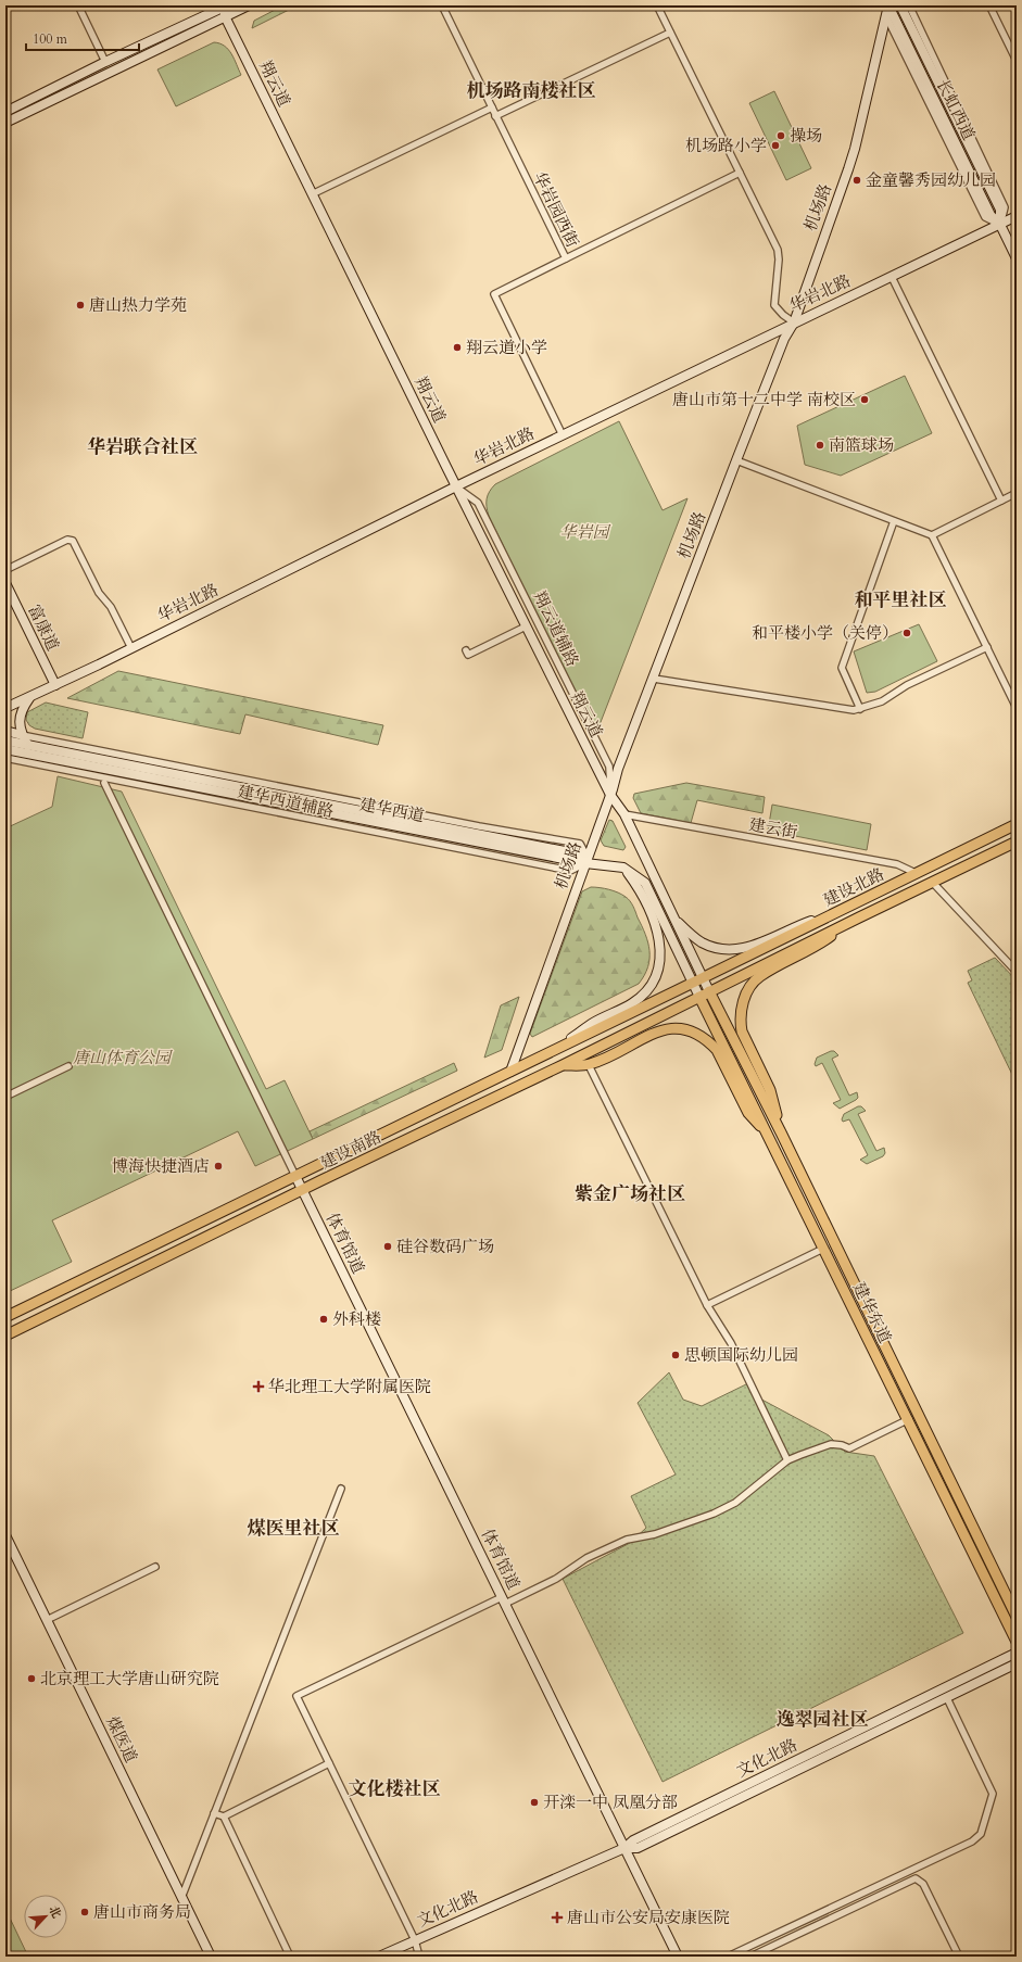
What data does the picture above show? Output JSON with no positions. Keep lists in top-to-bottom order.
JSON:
{
  "streets": {
    "main road": ["建设北路", "建设南路", "建华东道"],
    "street": [
      "翔云道",
      "长虹西道",
      "机场路",
      "华岩园西街",
      "华岩北路",
      "富康道",
      "翔云道辅路",
      "建华西道辅路",
      "建华西道",
      "建云街",
      "体育馆道",
      "煤医道",
      "文化北路"
    ]
  },
  "crossings": [
    ["翔云道", "机场路"],
    ["翔云道", "华岩北路"],
    ["翔云道", "翔云道辅路"],
    ["翔云道", "建云街"],
    ["长虹西道", "机场路"],
    ["长虹西道", "华岩北路"],
    ["机场路", "华岩北路"],
    ["机场路", "翔云道辅路"],
    ["机场路", "建华西道辅路"],
    ["机场路", "建华西道"],
    ["机场路", "建设南路"],
    ["华岩园西街", "华岩北路"],
    ["华岩北路", "富康道"],
    ["华岩北路", "翔云道辅路"],
    ["建华西道辅路", "建华西道"],
    ["建云街", "建设北路"],
    ["建设北路", "建设南路"],
    ["建设北路", "建华东道"],
    ["建设南路", "体育馆道"],
    ["建设南路", "建华东道"],
    ["体育馆道", "文化北路"]
  ],
  "districts": [
    "机场路南楼社区",
    "华岩联合社区",
    "和平里社区",
    "紫金广场社区",
    "煤医里社区",
    "逸翠园社区",
    "文化楼社区"
  ],
  "parks": ["华岩园", "唐山体育公园"],
  "places": {
    "other": [
      "操场",
      "机场路小学",
      "金童馨秀园幼儿园",
      "唐山热力学苑",
      "翔云道小学",
      "唐山市第十二中学 南校区",
      "南篮球场",
      "和平楼小学（关停）",
      "博海快捷酒店",
      "硅谷数码广场",
      "外科楼",
      "思顿国际幼儿园",
      "北京理工大学唐山研究院",
      "开滦一中 凤凰分部",
      "唐山市商务局"
    ],
    "health": ["华北理工大学附属医院", "唐山市公安局安康医院"]
  },
  "scale_bar": "100 m",
  "north": "top right"
}
